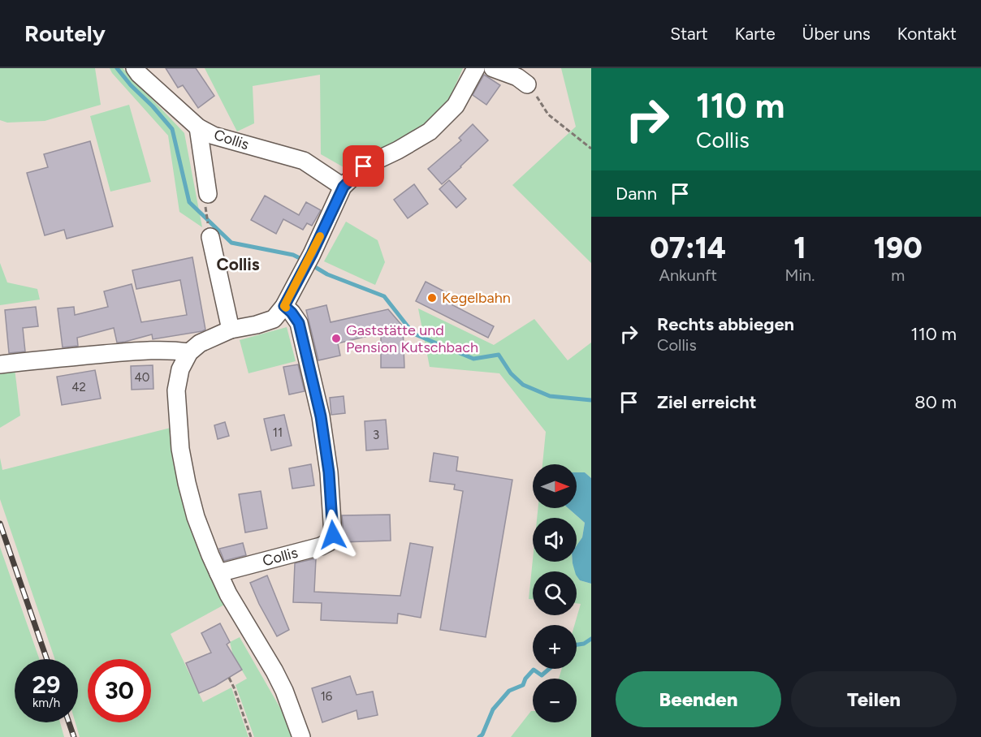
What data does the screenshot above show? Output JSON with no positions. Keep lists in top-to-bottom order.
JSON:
{
  "streets": {
    "street": ["Collis"]
  },
  "districts": ["Collis"],
  "places": ["Kegelbahn", "Gaststätte und Pension Kutschbach"],
  "house_numbers": [
    "40",
    "42",
    "11",
    "3",
    "16"
  ],
  "north": "right",
  "page": {
    "header": "Routely",
    "nav": [
      "Start",
      "Karte",
      "Über uns",
      "Kontakt"
    ],
    "turn": ["110 m", "Collis"],
    "then": "Dann",
    "eta": [
      "07:14",
      "Ankunft",
      "1",
      "Min.",
      "190",
      "m"
    ],
    "list": [
      {
        "name": "Rechts abbiegen",
        "note": "Collis",
        "value": "110 m"
      },
      {
        "name": "Ziel erreicht",
        "value": "80 m"
      }
    ],
    "map_buttons": ["+", "−"],
    "speed": "29 km/h",
    "limit": "30",
    "buttons": ["Beenden", "Teilen"]
  }
}
